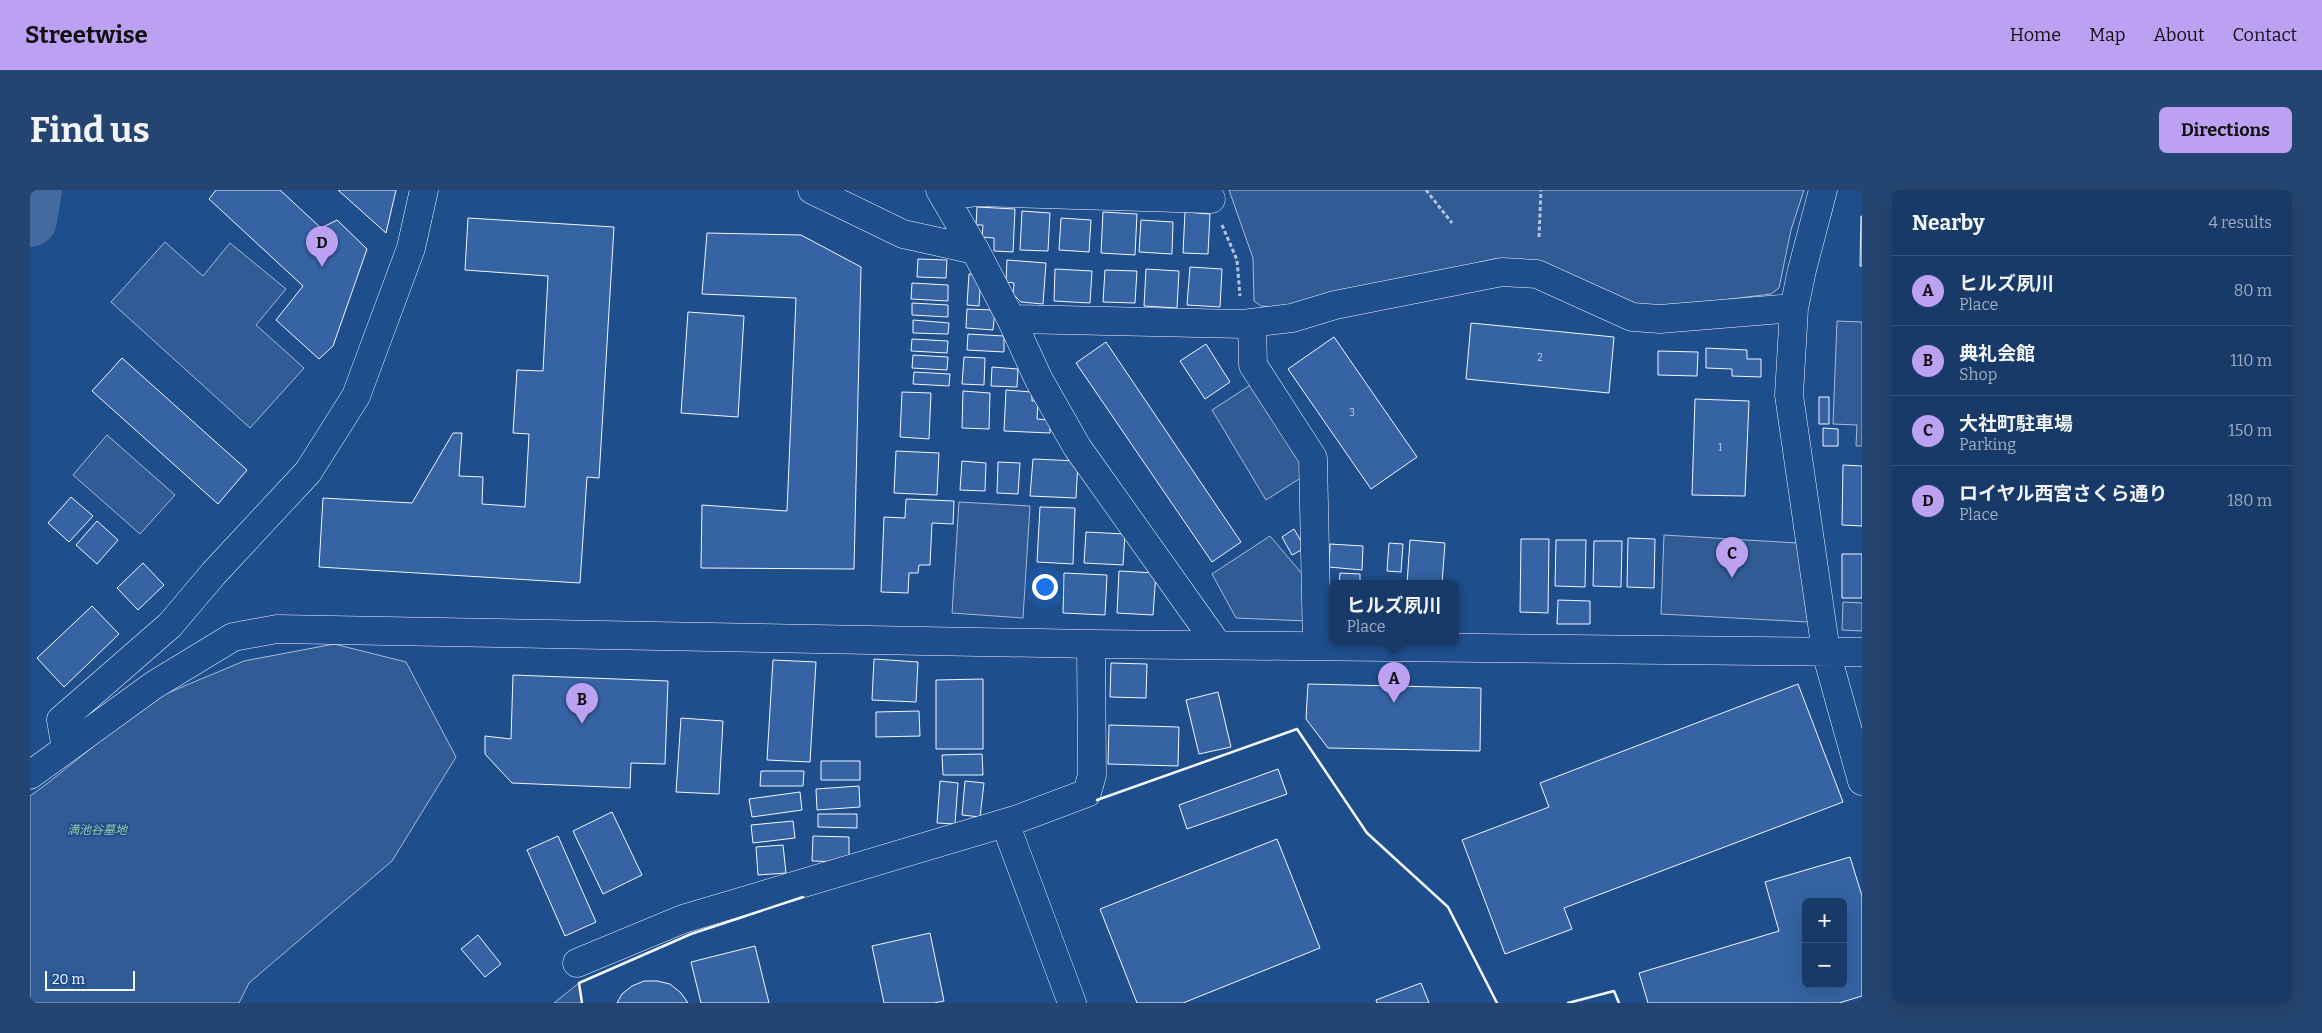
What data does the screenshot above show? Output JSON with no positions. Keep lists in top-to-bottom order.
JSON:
{
  "parks": ["満池谷墓地"],
  "house_numbers": ["2", "3", "1"],
  "scale_bar": "20 m",
  "page": {
    "header": "Streetwise",
    "nav": [
      "Home",
      "Map",
      "About",
      "Contact"
    ],
    "buttons": "Directions",
    "title": "Find us",
    "heading": ["Nearby", "4 results"],
    "pins": [
      "D",
      "C",
      "A",
      "B"
    ],
    "list": [
      {
        "mark": "A",
        "name": "ヒルズ夙川",
        "note": "Place",
        "value": "80 m"
      },
      {
        "mark": "B",
        "name": "典礼会館",
        "note": "Shop",
        "value": "110 m"
      },
      {
        "mark": "C",
        "name": "大社町駐車場",
        "note": "Parking",
        "value": "150 m"
      },
      {
        "mark": "D",
        "name": "ロイヤル西宮さくら通り",
        "note": "Place",
        "value": "180 m"
      }
    ],
    "popup": ["ヒルズ夙川", "Place"],
    "map_buttons": ["+", "−"],
    "scale": "20 m"
  }
}
